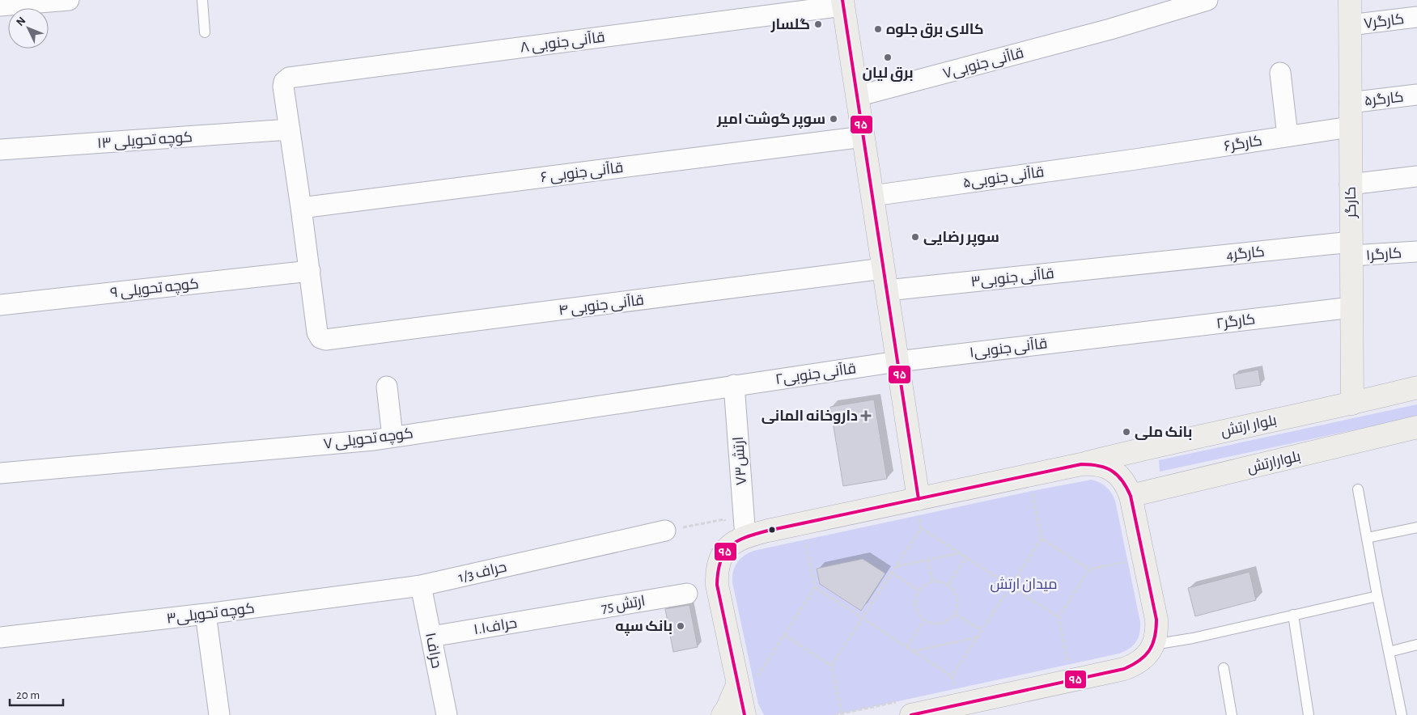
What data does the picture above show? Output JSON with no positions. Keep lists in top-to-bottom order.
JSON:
{
  "streets": {
    "main road": ["کارگر", "بلوار ارتش", "بلوارارتش"],
    "street": [
      "کارگر۷",
      "قاآنی جنوبی ۸",
      "قاآنی جنوبی۷",
      "کارگر۵",
      "کوچه تحویلی ۱۳",
      "کارگر۶",
      "قاآنی جنوبی ۶",
      "قاآنی جنوبی۵",
      "4کارگر",
      "کارگر۱",
      "قاآنی جنوبی۳",
      "کوچه تحویلی ۹",
      "قاآنی جنوبی ۴",
      "کارگر۲",
      "قاآنی جنوبی۱",
      "۲قاآنی جنوبی",
      "کوچه تحویلی ۷",
      "ارتش۷۳",
      "1/3 حراف",
      "75 ارتش",
      "کوچه تحویلی۳",
      "حراف۱.۱",
      "حراف۱"
    ]
  },
  "crossings": [
    ["کارگر۷", "کارگر"],
    ["قاآنی جنوبی ۸", "کوچه تحویلی ۱۳"],
    ["کارگر۵", "کارگر"],
    ["کارگر۶", "قاآنی جنوبی۵"],
    ["کارگر۶", "کارگر"],
    ["کارگر", "4کارگر"],
    ["کارگر", "کارگر۱"],
    ["کارگر", "کارگر۲"],
    ["کارگر", "بلوار ارتش"],
    ["4کارگر", "کارگر۱"],
    ["4کارگر", "قاآنی جنوبی۳"],
    ["کوچه تحویلی ۹", "قاآنی جنوبی ۴"],
    ["کارگر۲", "قاآنی جنوبی۱"],
    ["قاآنی جنوبی۱", "۲قاآنی جنوبی"],
    ["۲قاآنی جنوبی", "کوچه تحویلی ۷"],
    ["۲قاآنی جنوبی", "ارتش۷۳"],
    ["کوچه تحویلی ۷", "ارتش۷۳"],
    ["1/3 حراف", "کوچه تحویلی۳"],
    ["1/3 حراف", "حراف۱"],
    ["75 ارتش", "حراف۱.۱"],
    ["کوچه تحویلی۳", "حراف۱"],
    ["حراف۱.۱", "حراف۱"]
  ],
  "parks": ["میدان ارتش"],
  "places": {
    "other": [
      "گلسار",
      "کالای برق جلوه",
      "برق لیان",
      "سوپر گوشت امیر",
      "سوپر رضایی",
      "بانک ملی",
      "بانک سپه"
    ],
    "health": ["داروخانه المانی"]
  },
  "lines": ["transit line ۹۵"],
  "scale_bar": "20 m",
  "north": "top left"
}
